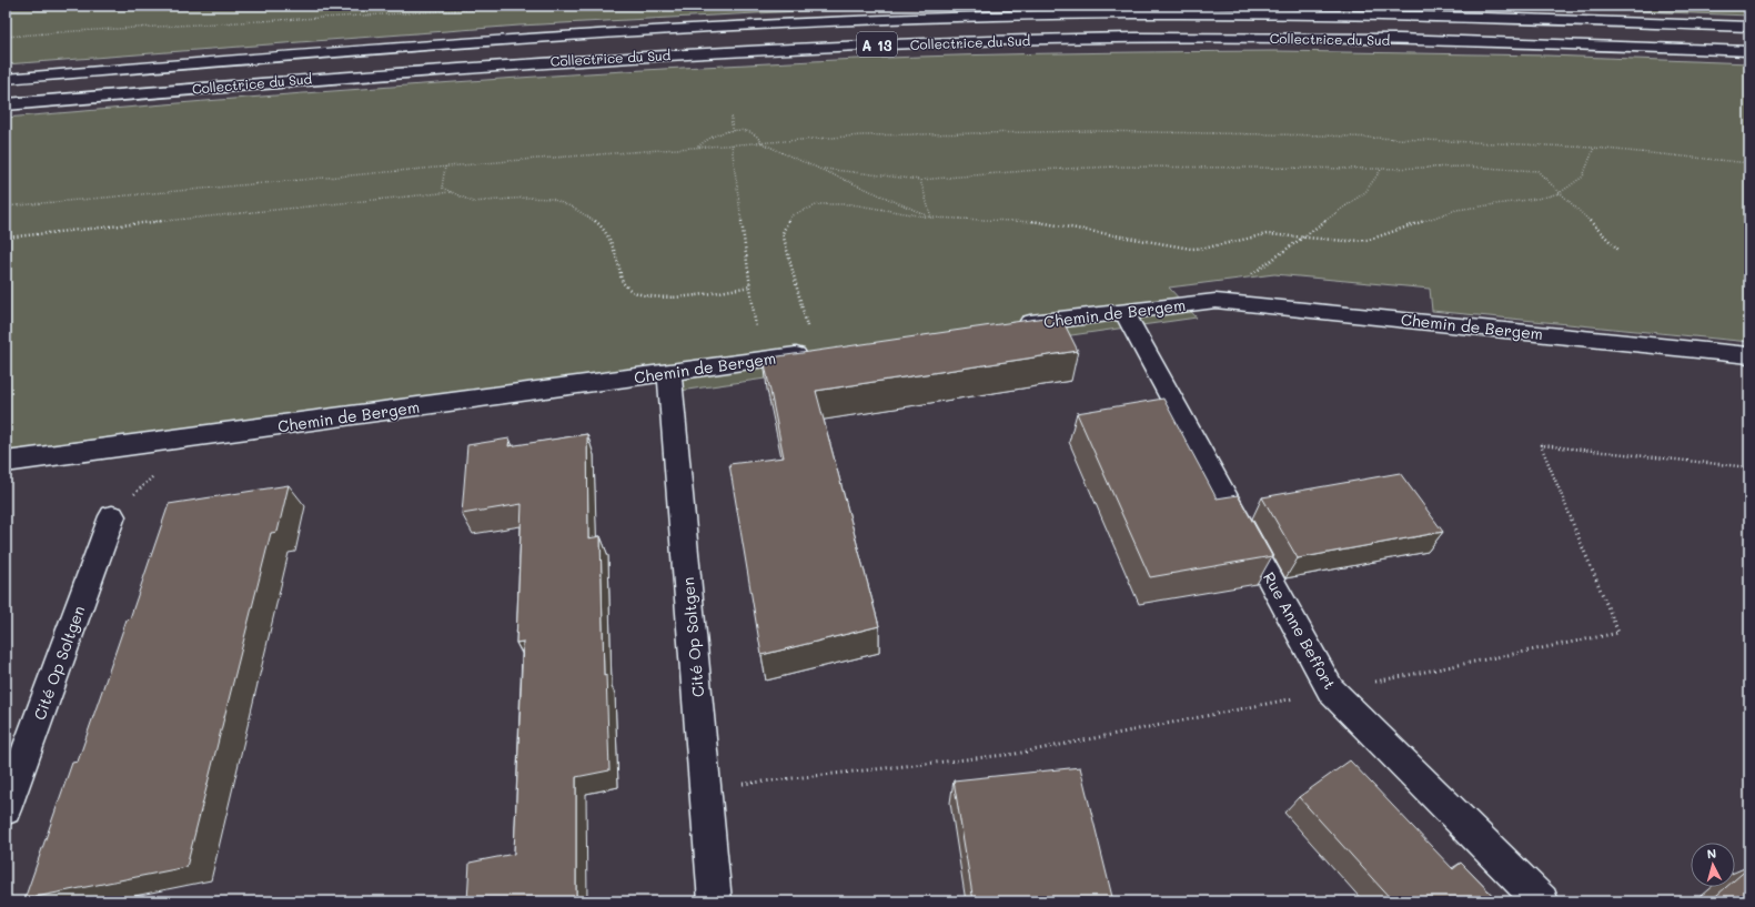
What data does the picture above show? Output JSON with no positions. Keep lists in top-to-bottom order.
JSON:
{
  "streets": {
    "main road": [
      "Collectrice du Sud",
      "A 13",
      "Chemin de Bergem",
      "Rue Anne Beffort",
      "Cité Op Soltgen"
    ]
  },
  "crossings": [
    ["Chemin de Bergem", "Rue Anne Beffort"],
    ["Chemin de Bergem", "Cité Op Soltgen"]
  ],
  "north": "top"
}
